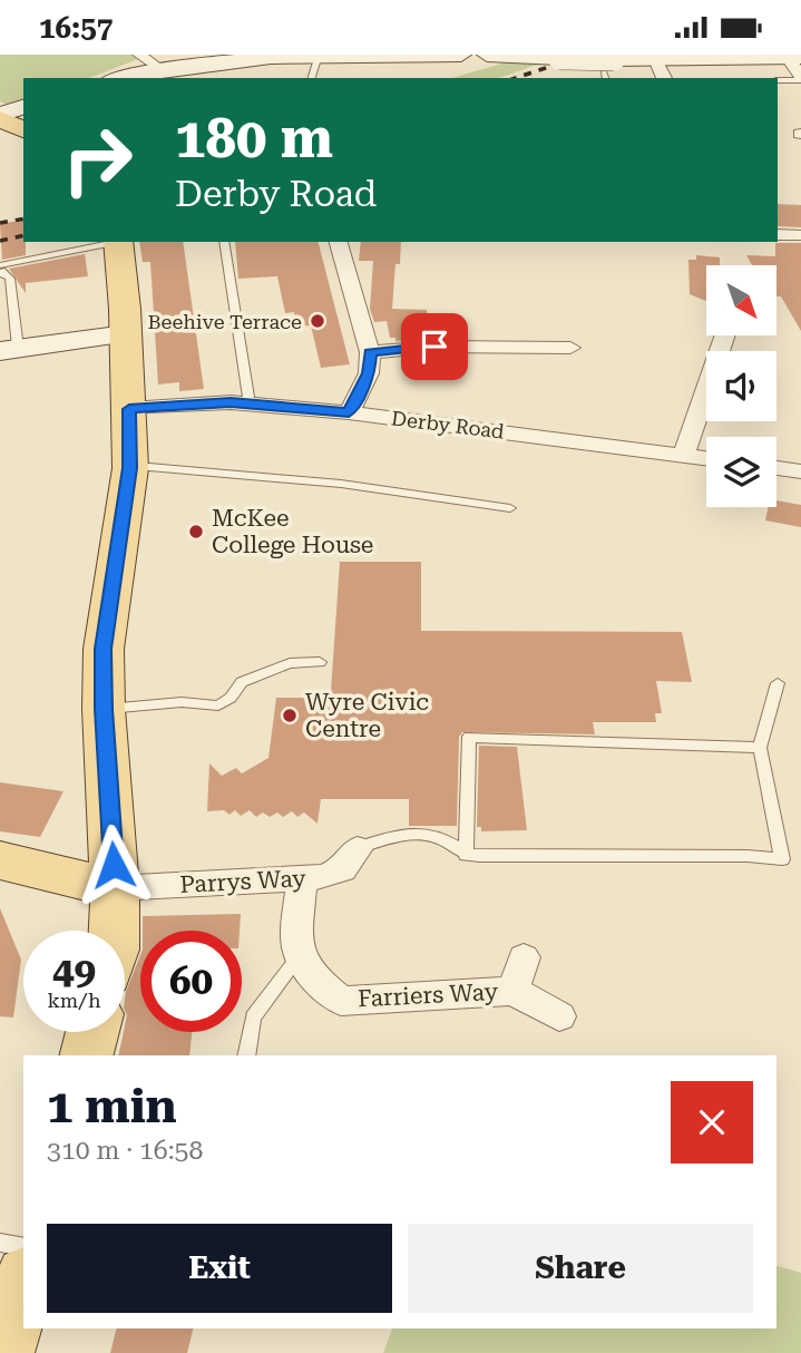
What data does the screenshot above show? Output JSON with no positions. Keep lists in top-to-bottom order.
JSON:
{
  "streets": {
    "street": ["Derby Road", "Parrys Way", "Farriers Way"]
  },
  "places": ["Beehive Terrace", "McKee College House", "Wyre Civic Centre"],
  "north": "bottom right",
  "page": {
    "status": "16:57",
    "turn": ["180 m", "Derby Road"],
    "speed": "49 km/h",
    "limit": "60",
    "heading": ["1 min", "310 m · 16:58"],
    "buttons": ["Exit", "Share"]
  }
}
